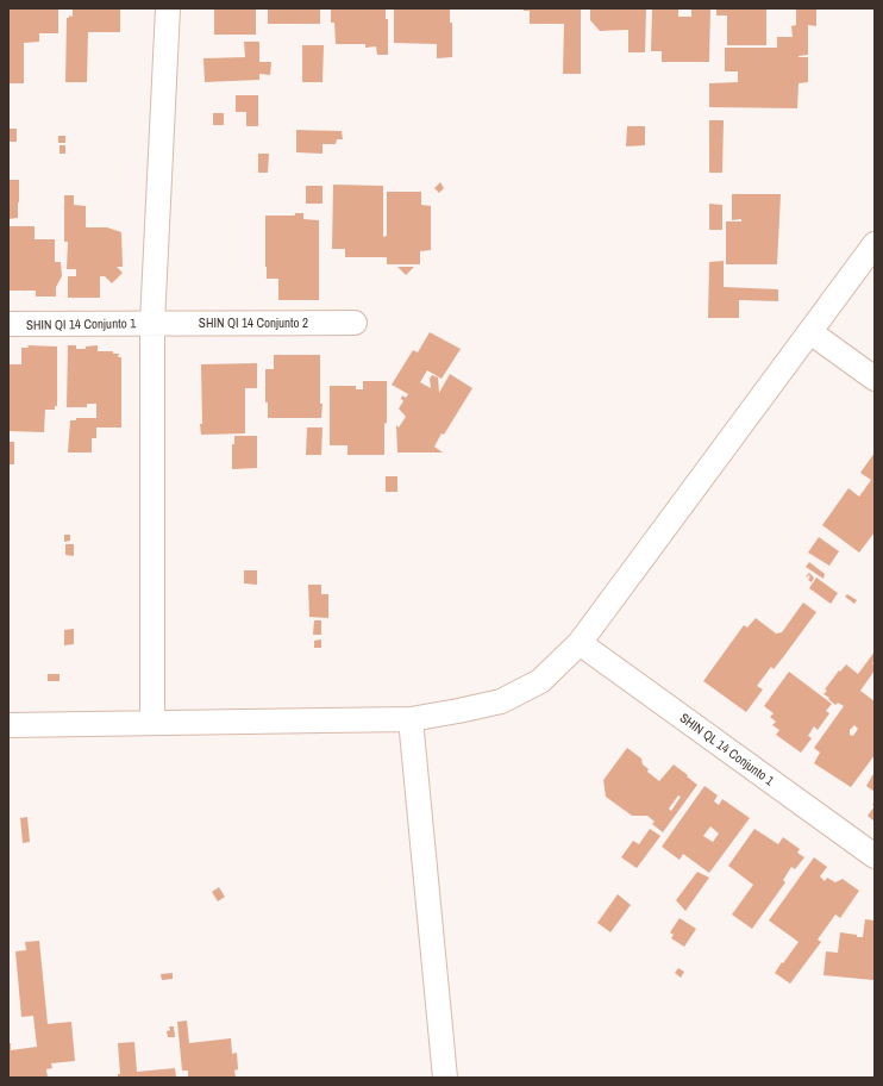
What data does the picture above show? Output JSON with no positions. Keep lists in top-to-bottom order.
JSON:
{
  "streets": {
    "street": ["SHIN QI 14 Conjunto 2", "SHIN QI 14 Conjunto 1", "SHIN QL 14 Conjunto 1"]
  },
  "crossings": [
    ["SHIN QI 14 Conjunto 2", "SHIN QI 14 Conjunto 1"]
  ]
}
